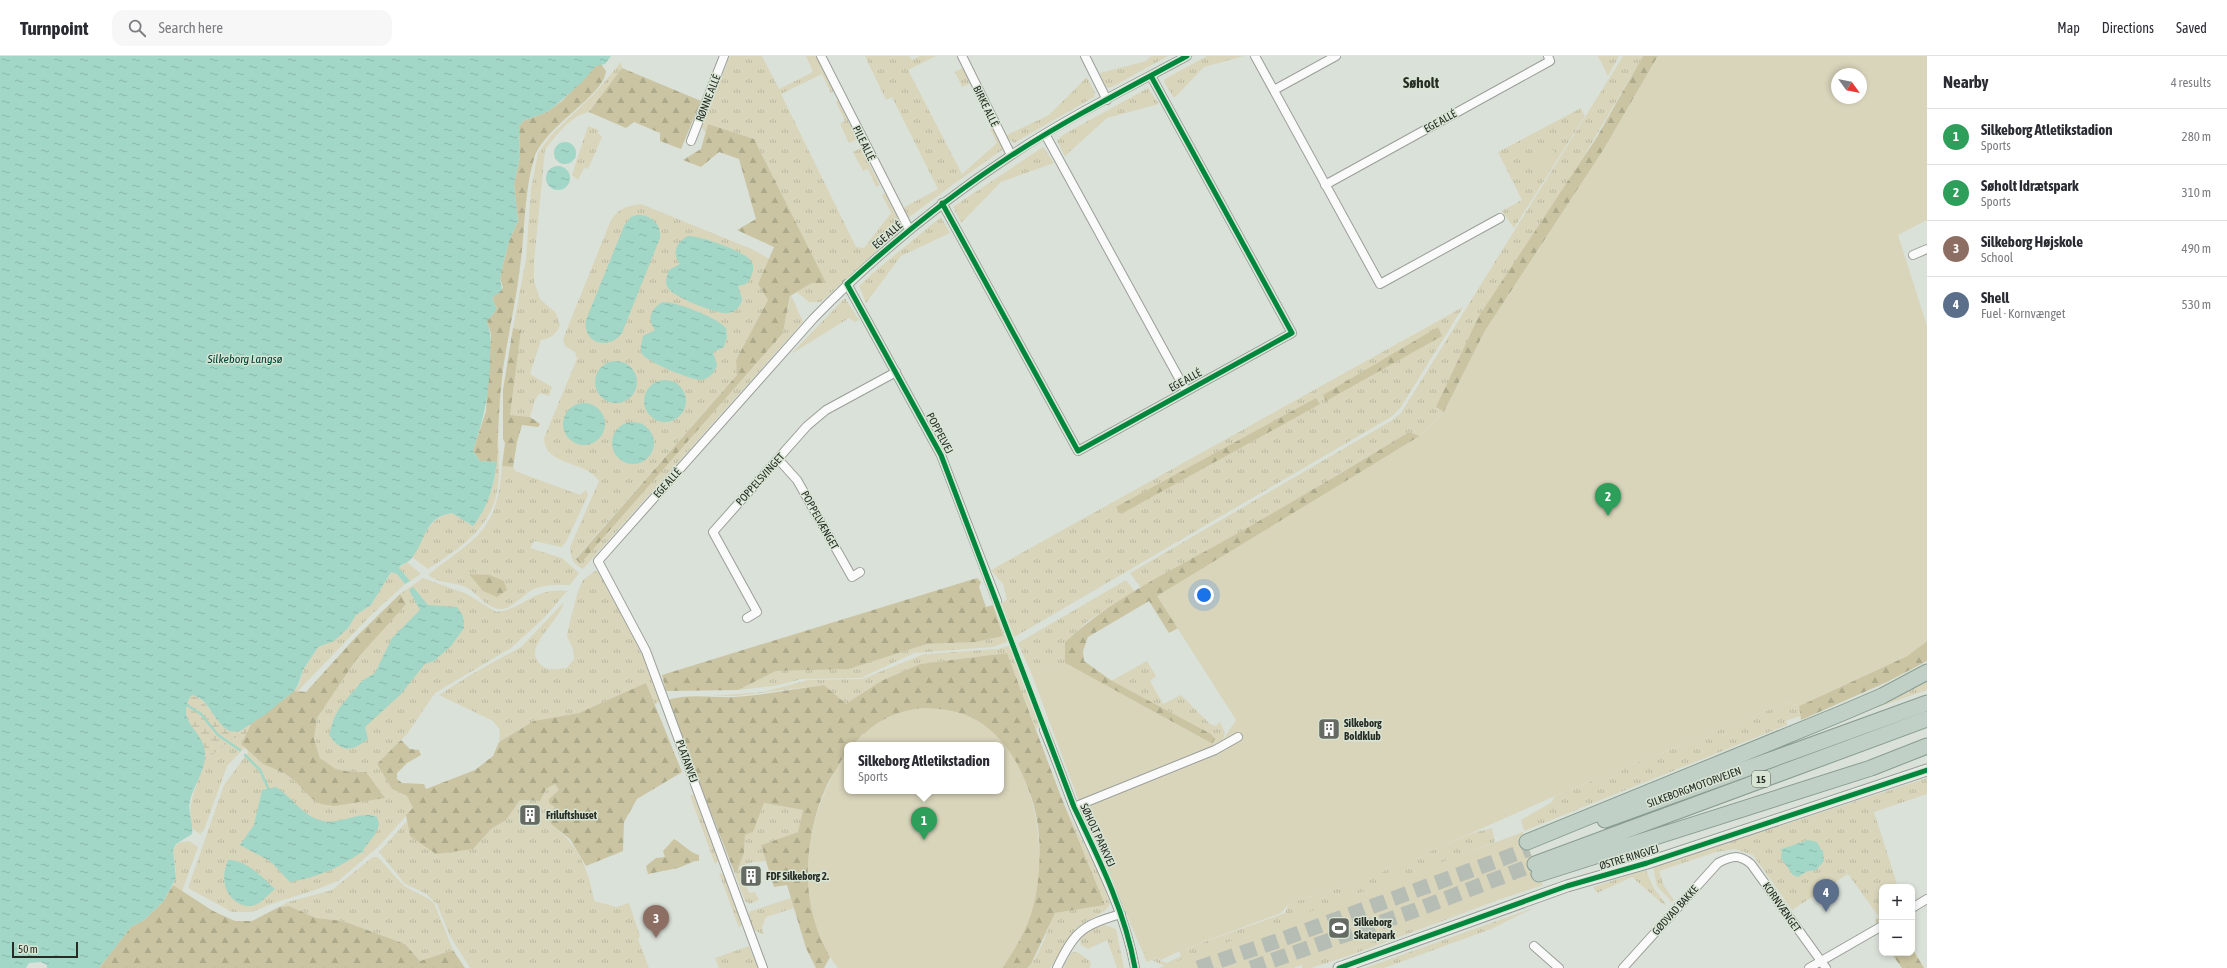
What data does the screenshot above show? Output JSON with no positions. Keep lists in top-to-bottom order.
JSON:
{
  "streets": {
    "highway": ["15", "SILKEBORGMOTORVEJEN"],
    "main road": ["ØSTRE RINGVEJ"],
    "street": [
      "RØNNE ALLÉ",
      "BIRKE ALLÉ",
      "EGE ALLÉ",
      "PILE ALLÉ",
      "POPPELVEJ",
      "POPPELSVINGET",
      "POPPELVÆNGET",
      "PLATANVEJ",
      "SØHOLT PARKVEJ",
      "KORNVÆNGET",
      "GØDVAD BAKKE"
    ]
  },
  "crossings": [
    ["BIRKE ALLÉ", "EGE ALLÉ"],
    ["EGE ALLÉ", "PILE ALLÉ"],
    ["EGE ALLÉ", "POPPELVEJ"],
    ["EGE ALLÉ", "PLATANVEJ"],
    ["POPPELVEJ", "POPPELSVINGET"],
    ["POPPELSVINGET", "POPPELVÆNGET"],
    ["KORNVÆNGET", "GØDVAD BAKKE"]
  ],
  "districts": ["Søholt"],
  "water": ["Silkeborg Langsø"],
  "places": {
    "building": ["Silkeborg Boldklub", "Friluftshuset", "FDF Silkeborg 2."],
    "sports": ["Silkeborg Skatepark"]
  },
  "scale_bar": "50 m",
  "north": "bottom right",
  "page": {
    "header": "Turnpoint",
    "search": "Search here",
    "nav": ["Map", "Directions", "Saved"],
    "heading": ["Nearby", "4 results"],
    "list": [
      {
        "mark": "1",
        "name": "Silkeborg Atletikstadion",
        "note": "Sports",
        "value": "280 m"
      },
      {
        "mark": "2",
        "name": "Søholt Idrætspark",
        "note": "Sports",
        "value": "310 m"
      },
      {
        "mark": "3",
        "name": "Silkeborg Højskole",
        "note": "School",
        "value": "490 m"
      },
      {
        "mark": "4",
        "name": "Shell",
        "note": "Fuel · Kornvænget",
        "value": "530 m"
      }
    ],
    "pins": [
      "2",
      "1",
      "4",
      "3"
    ],
    "popup": ["Silkeborg Atletikstadion", "Sports"],
    "map_buttons": ["+", "−"],
    "scale": "50 m"
  }
}
